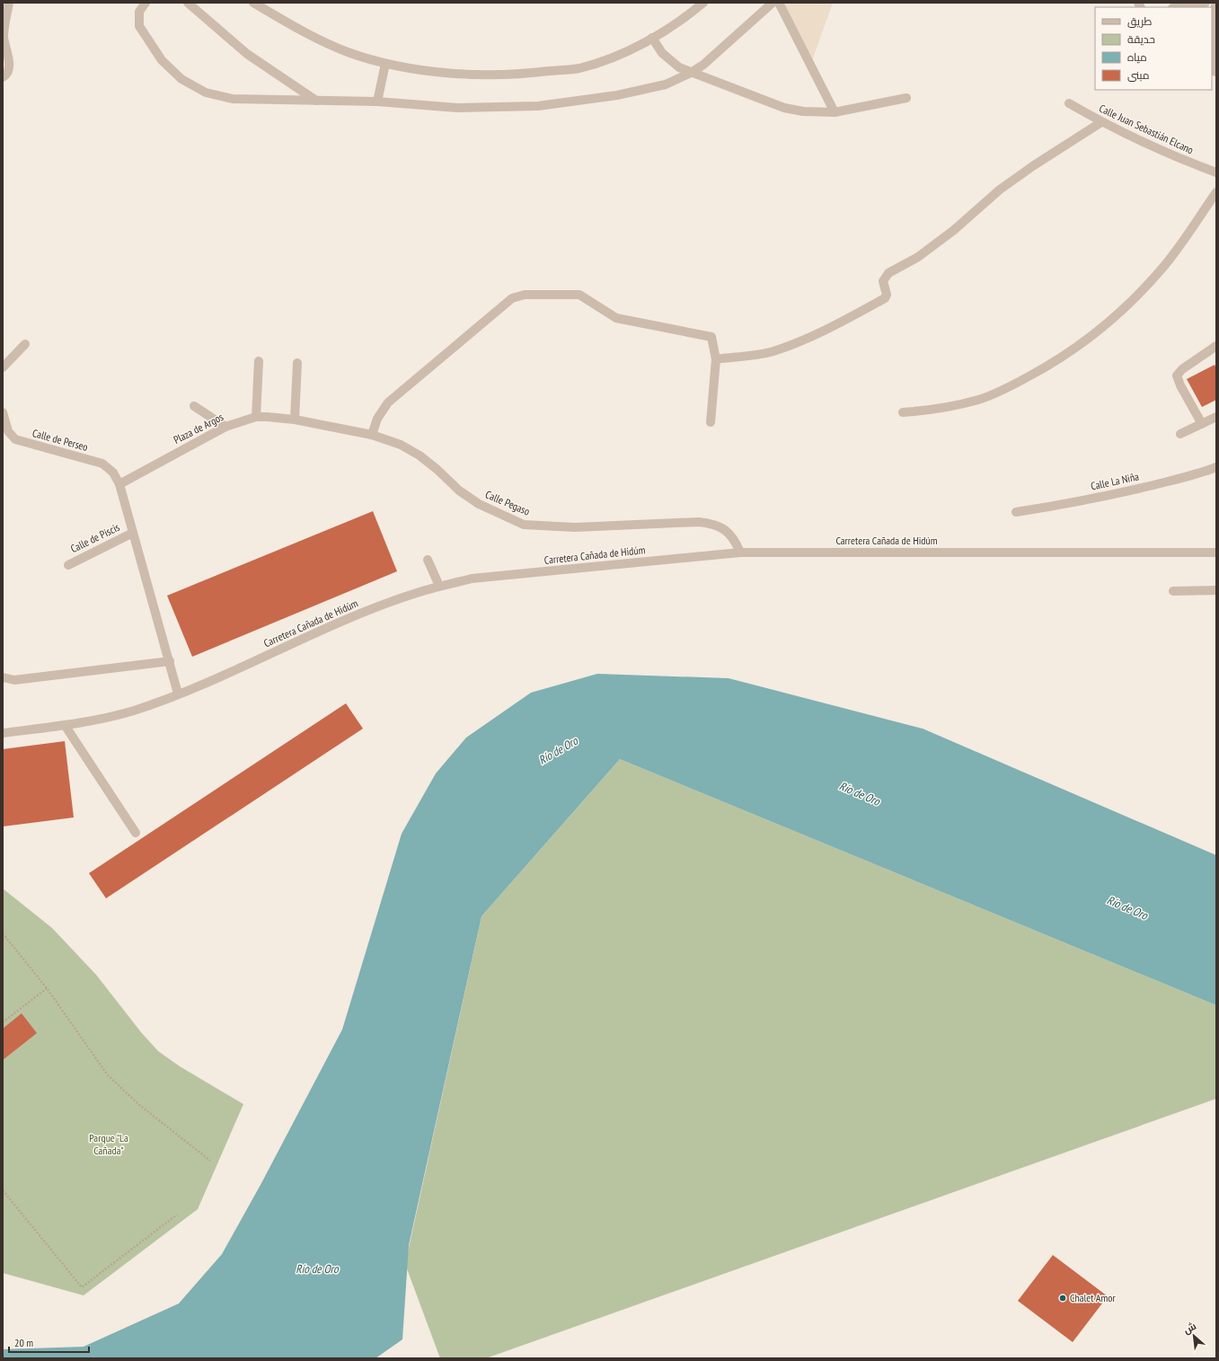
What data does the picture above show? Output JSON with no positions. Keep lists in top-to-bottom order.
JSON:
{
  "streets": {
    "street": [
      "Calle Juan Sebastián Elcano",
      "Plaza de Argos",
      "Calle de Perseo",
      "Calle La Niña",
      "Calle Pegaso",
      "Calle de Piscis",
      "Carretera Cañada de Hidúm"
    ]
  },
  "crossings": [
    ["Plaza de Argos", "Calle de Perseo"],
    ["Plaza de Argos", "Calle Pegaso"],
    ["Calle de Perseo", "Calle de Piscis"],
    ["Calle de Perseo", "Carretera Cañada de Hidúm"],
    ["Calle Pegaso", "Carretera Cañada de Hidúm"]
  ],
  "water": ["Río de Oro"],
  "parks": ["Parque \"La Cañada\""],
  "places": ["Chalet Amor"],
  "legend": [
    "طريق",
    "حديقة",
    "مياه",
    "مبنى"
  ],
  "scale_bar": "20 m",
  "north": "top left"
}
